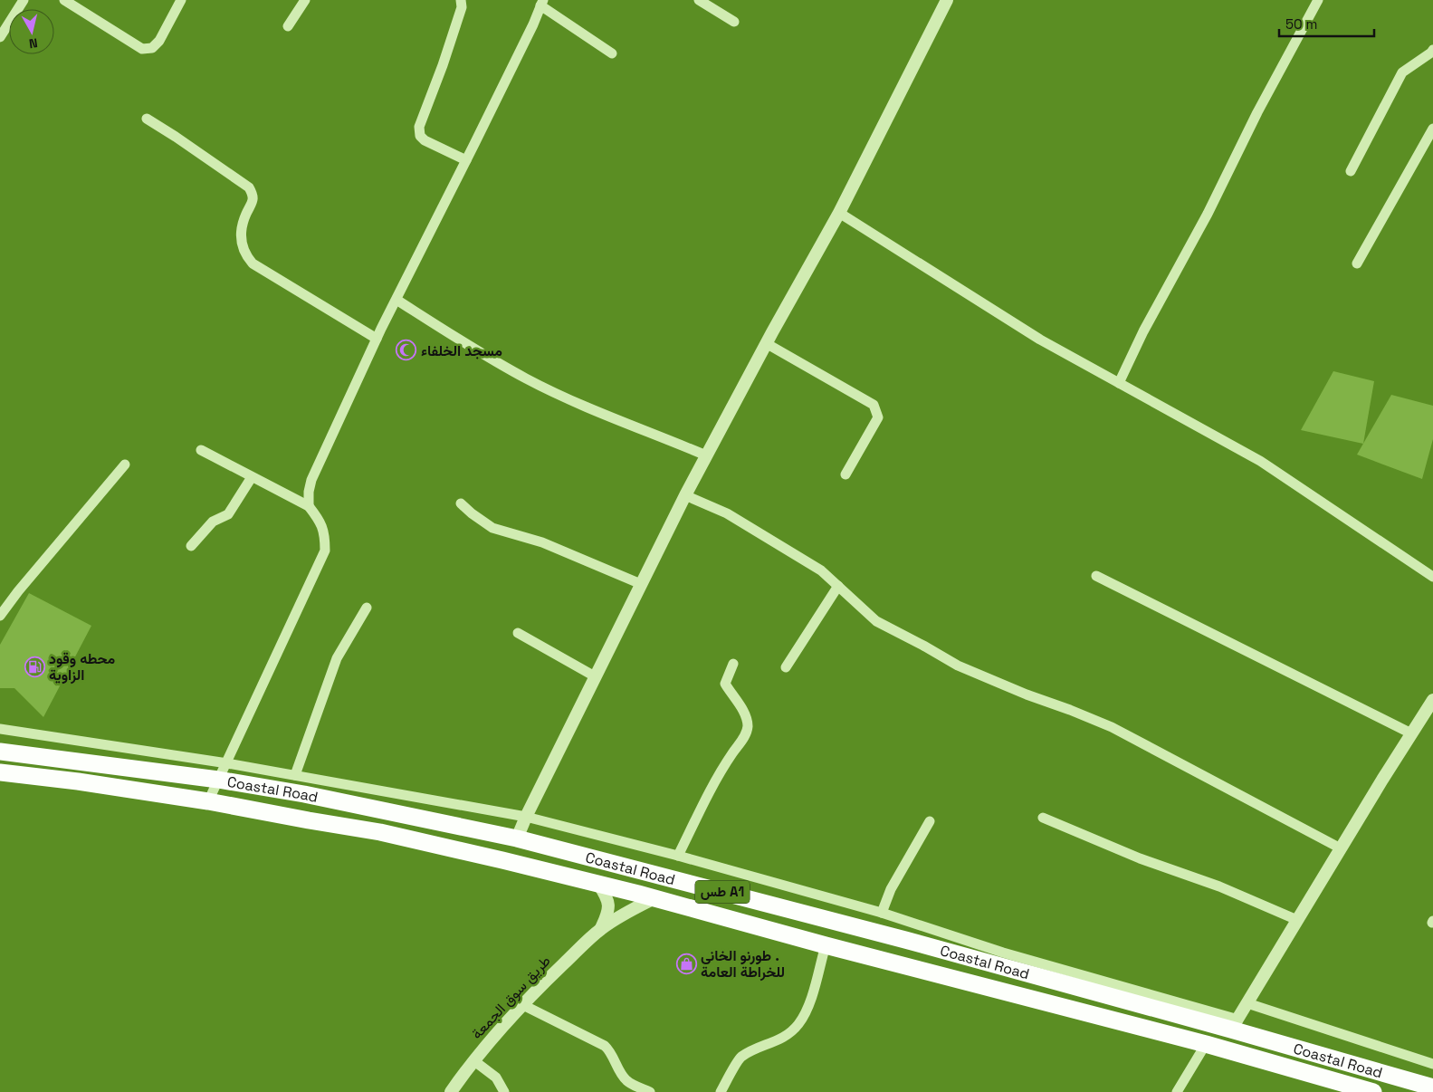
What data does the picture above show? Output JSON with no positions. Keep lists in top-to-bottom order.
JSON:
{
  "streets": {
    "highway": ["Coastal Road", "طس A1"],
    "street": ["طريق سوق الجمعة"]
  },
  "crossings": [
    ["Coastal Road", "طريق سوق الجمعة"]
  ],
  "places": {
    "mosque": ["مسجد الخلفاء"],
    "fuel station": ["محطه وقود الزاوية"],
    "shop": ["طورنو الخاني . للخراطة العامة"]
  },
  "scale_bar": "50 m",
  "north": "bottom"
}
